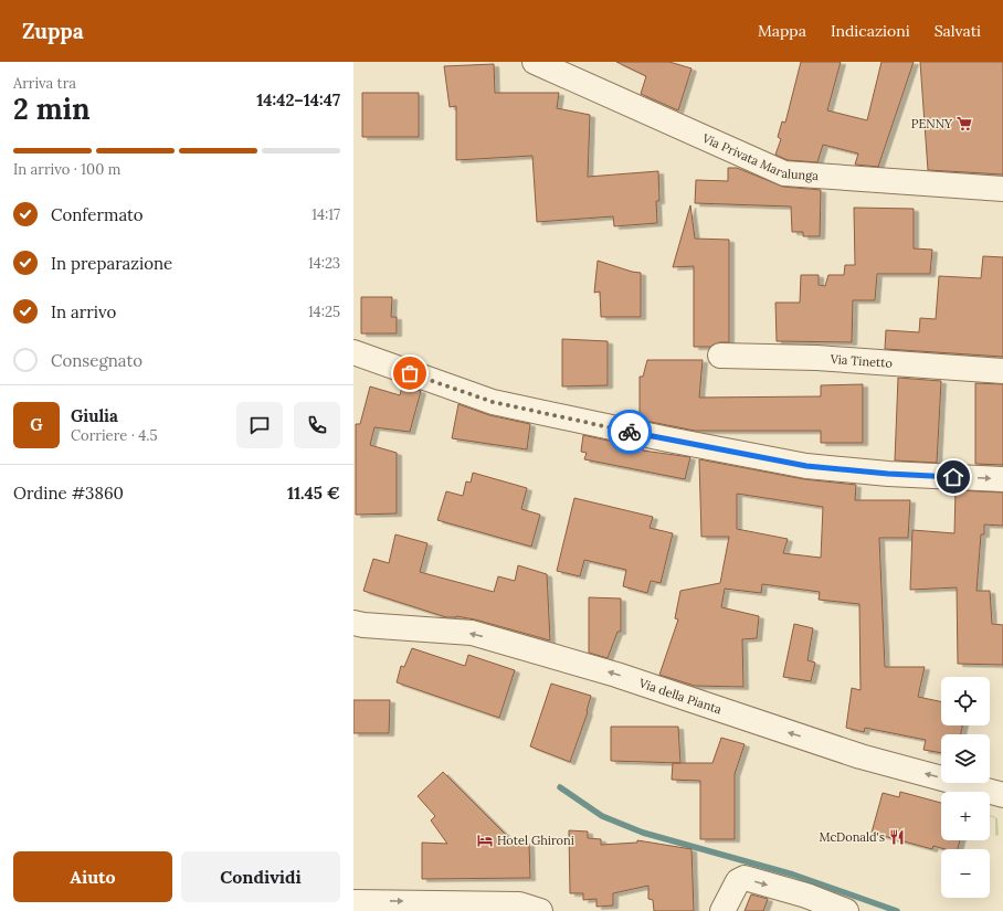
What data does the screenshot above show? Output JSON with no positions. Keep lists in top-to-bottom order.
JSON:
{
  "streets": {
    "street": ["Via Privata Maralunga", "Via Tinetto", "Via della Pianta"]
  },
  "one_way": ["Via della Pianta"],
  "places": {
    "supermarket": ["PENNY"],
    "restaurant": ["McDonald's"],
    "hotel": ["Hotel Ghironi"]
  },
  "page": {
    "header": "Zuppa",
    "nav": ["Mappa", "Indicazioni", "Salvati"],
    "heading": ["2 min", "Arriva tra", "14:42–14:47"],
    "panel": [
      "Giulia",
      "Corriere · 4.5",
      "Ordine #3860",
      "11.45 €"
    ],
    "bar": "In arrivo · 100 m",
    "list": [
      ["Confermato", "14:17"],
      ["In preparazione", "14:23"],
      ["In arrivo", "14:25"],
      "Consegnato"
    ],
    "round": "G",
    "map_buttons": ["+", "−"],
    "buttons": ["Aiuto", "Condividi"]
  }
}
